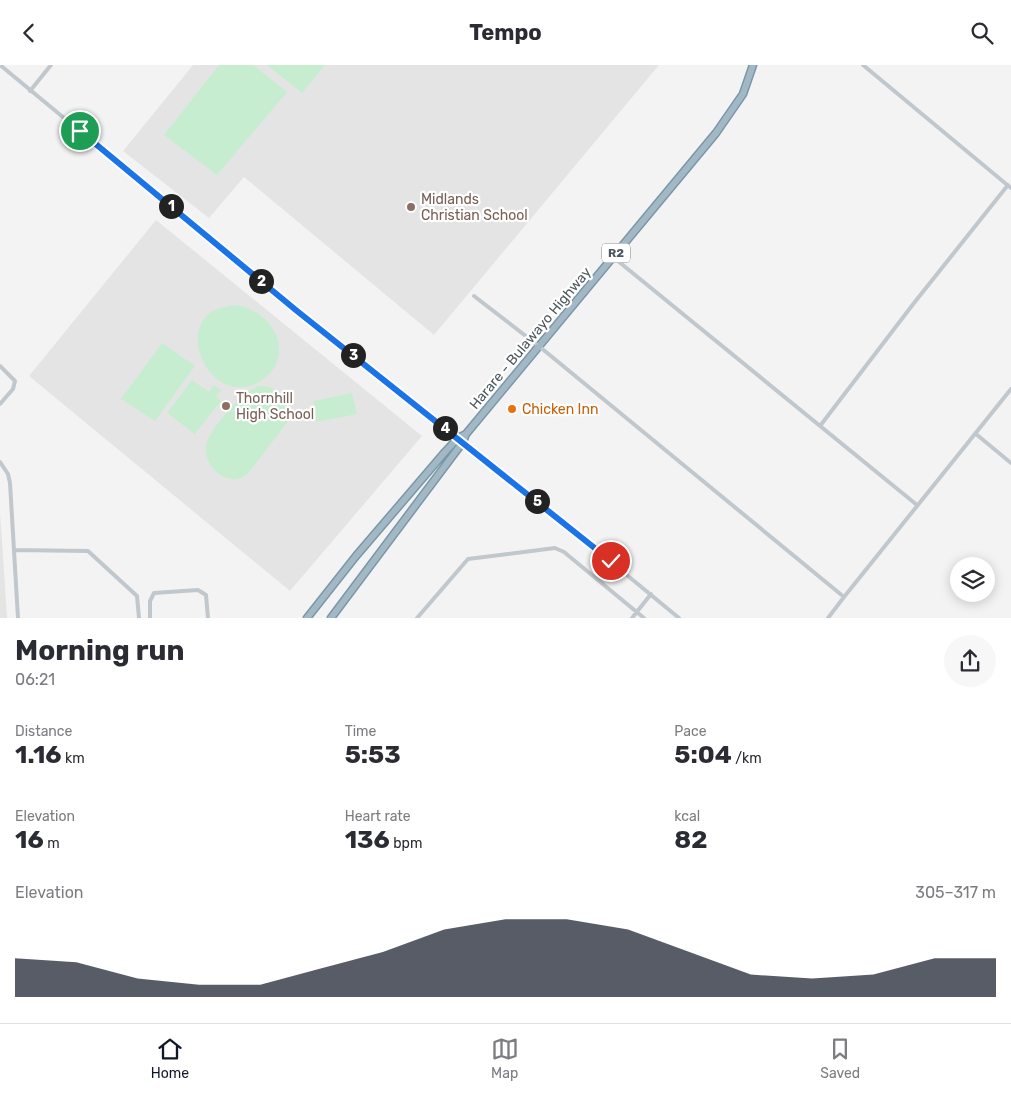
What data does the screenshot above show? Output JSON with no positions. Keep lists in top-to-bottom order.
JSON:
{
  "streets": {
    "highway": ["R2", "Harare - Bulawayo Highway"]
  },
  "places": ["Midlands Christian School", "Thornhill High School", "Chicken Inn"],
  "page": {
    "header": "Tempo",
    "pins": [
      "1",
      "2",
      "3",
      "4",
      "5"
    ],
    "heading": ["Morning run", "06:21"],
    "stats": [
      ["Distance", "1.16 km"],
      ["Time", "5:53"],
      ["Pace", "5:04 /km"],
      ["Elevation", "16 m"],
      ["Heart rate", "136 bpm"],
      ["kcal", "82"]
    ],
    "chart": ["Elevation", "305–317 m"],
    "tabs": ["Home", "Map", "Saved"]
  }
}
